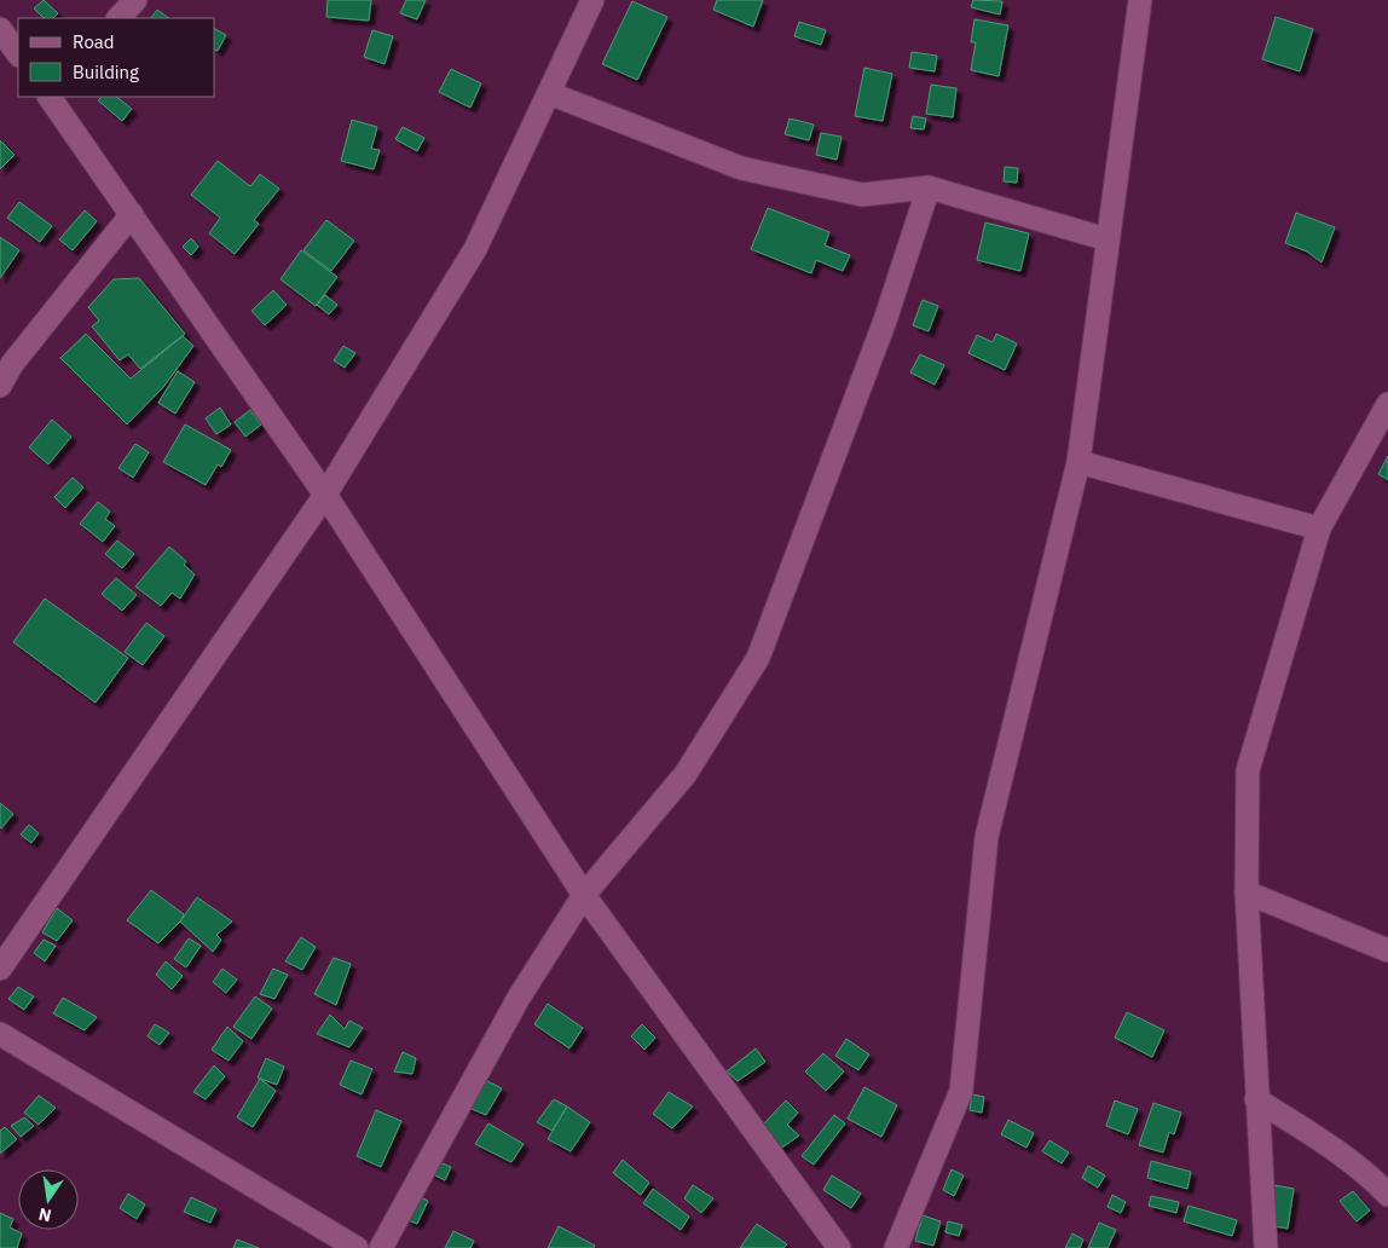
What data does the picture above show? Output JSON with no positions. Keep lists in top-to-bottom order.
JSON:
{
  "legend": ["Road", "Building"],
  "north": "bottom"
}
